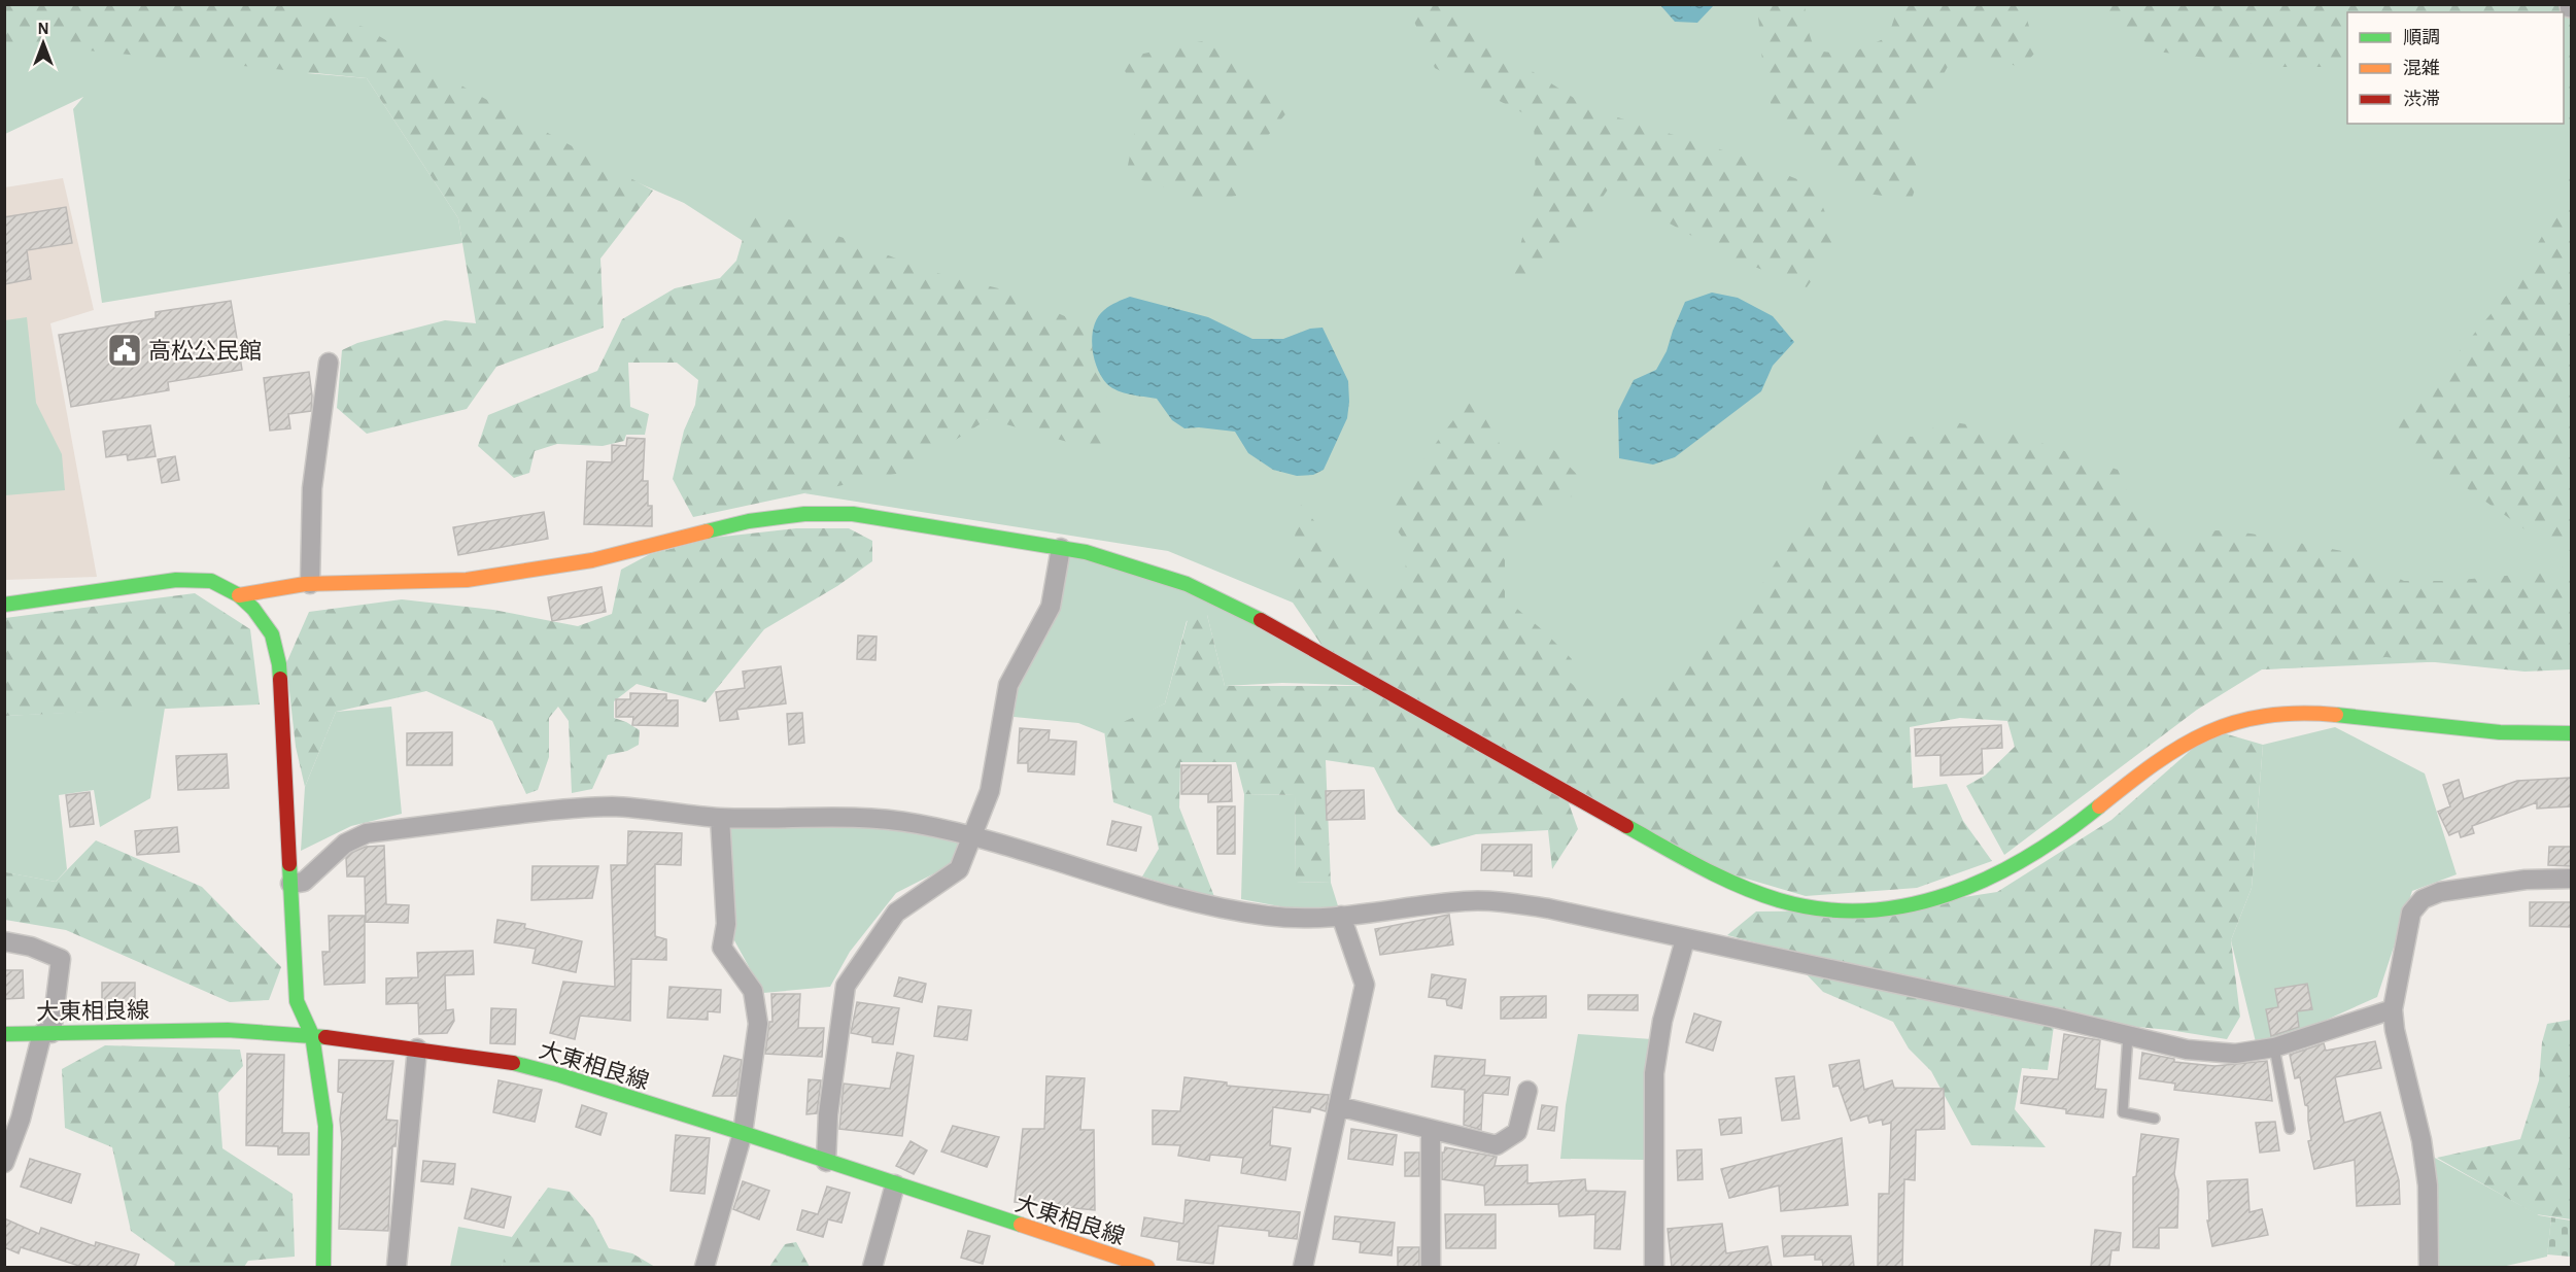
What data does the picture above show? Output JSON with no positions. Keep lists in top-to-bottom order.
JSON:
{
  "streets": {
    "street": ["大東相良線"]
  },
  "places": {
    "public building": ["高松公民館"]
  },
  "legend": ["順調", "混雑", "渋滞"],
  "north": "top"
}
